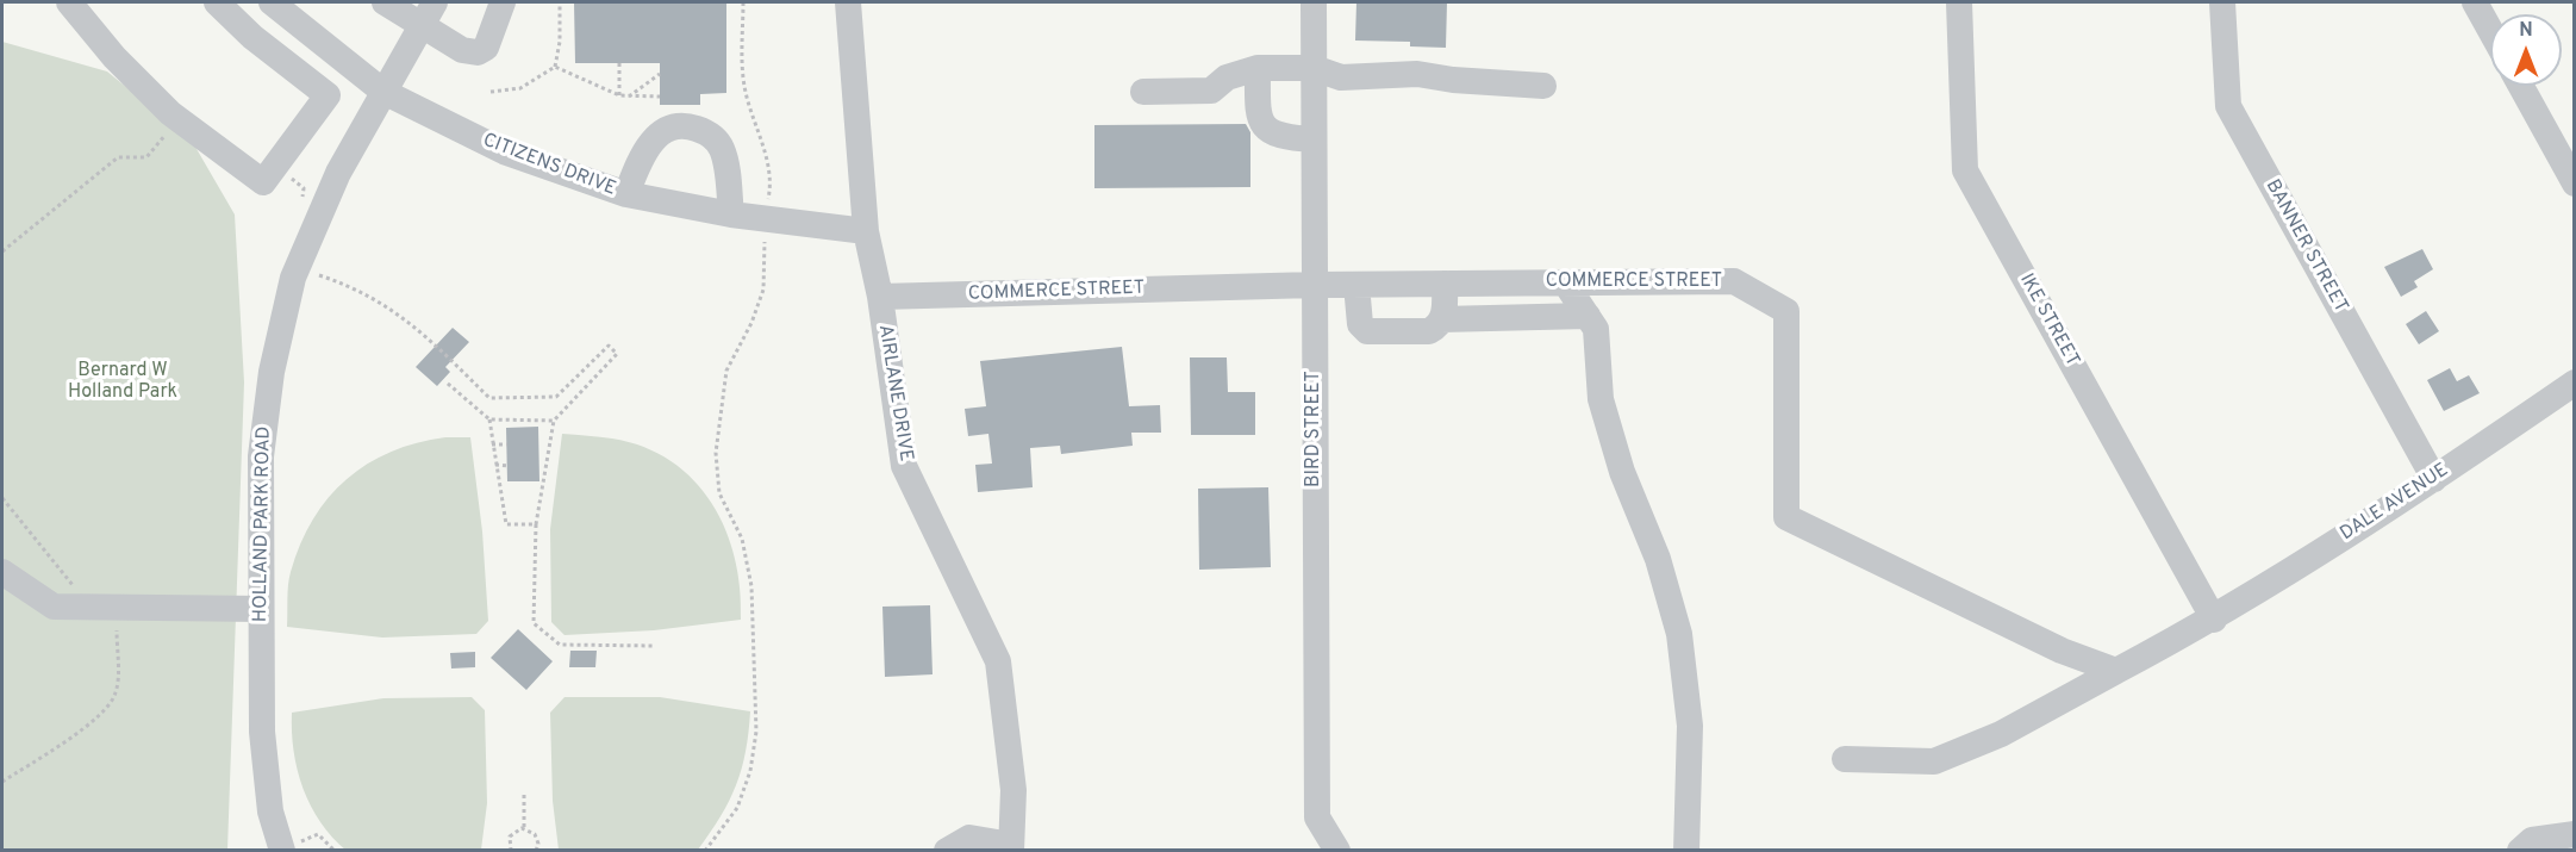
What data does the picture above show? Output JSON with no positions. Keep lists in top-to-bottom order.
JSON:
{
  "streets": {
    "street": [
      "CITIZENS DRIVE",
      "BANNER STREET",
      "COMMERCE STREET",
      "IKE STREET",
      "AIRLANE DRIVE",
      "BIRD STREET",
      "DALE AVENUE",
      "HOLLAND PARK ROAD"
    ]
  },
  "crossings": [
    ["CITIZENS DRIVE", "AIRLANE DRIVE"],
    ["CITIZENS DRIVE", "HOLLAND PARK ROAD"],
    ["BANNER STREET", "DALE AVENUE"],
    ["COMMERCE STREET", "AIRLANE DRIVE"],
    ["COMMERCE STREET", "BIRD STREET"],
    ["IKE STREET", "DALE AVENUE"]
  ],
  "parks": ["Bernard W Holland Park"],
  "north": "top"
}
